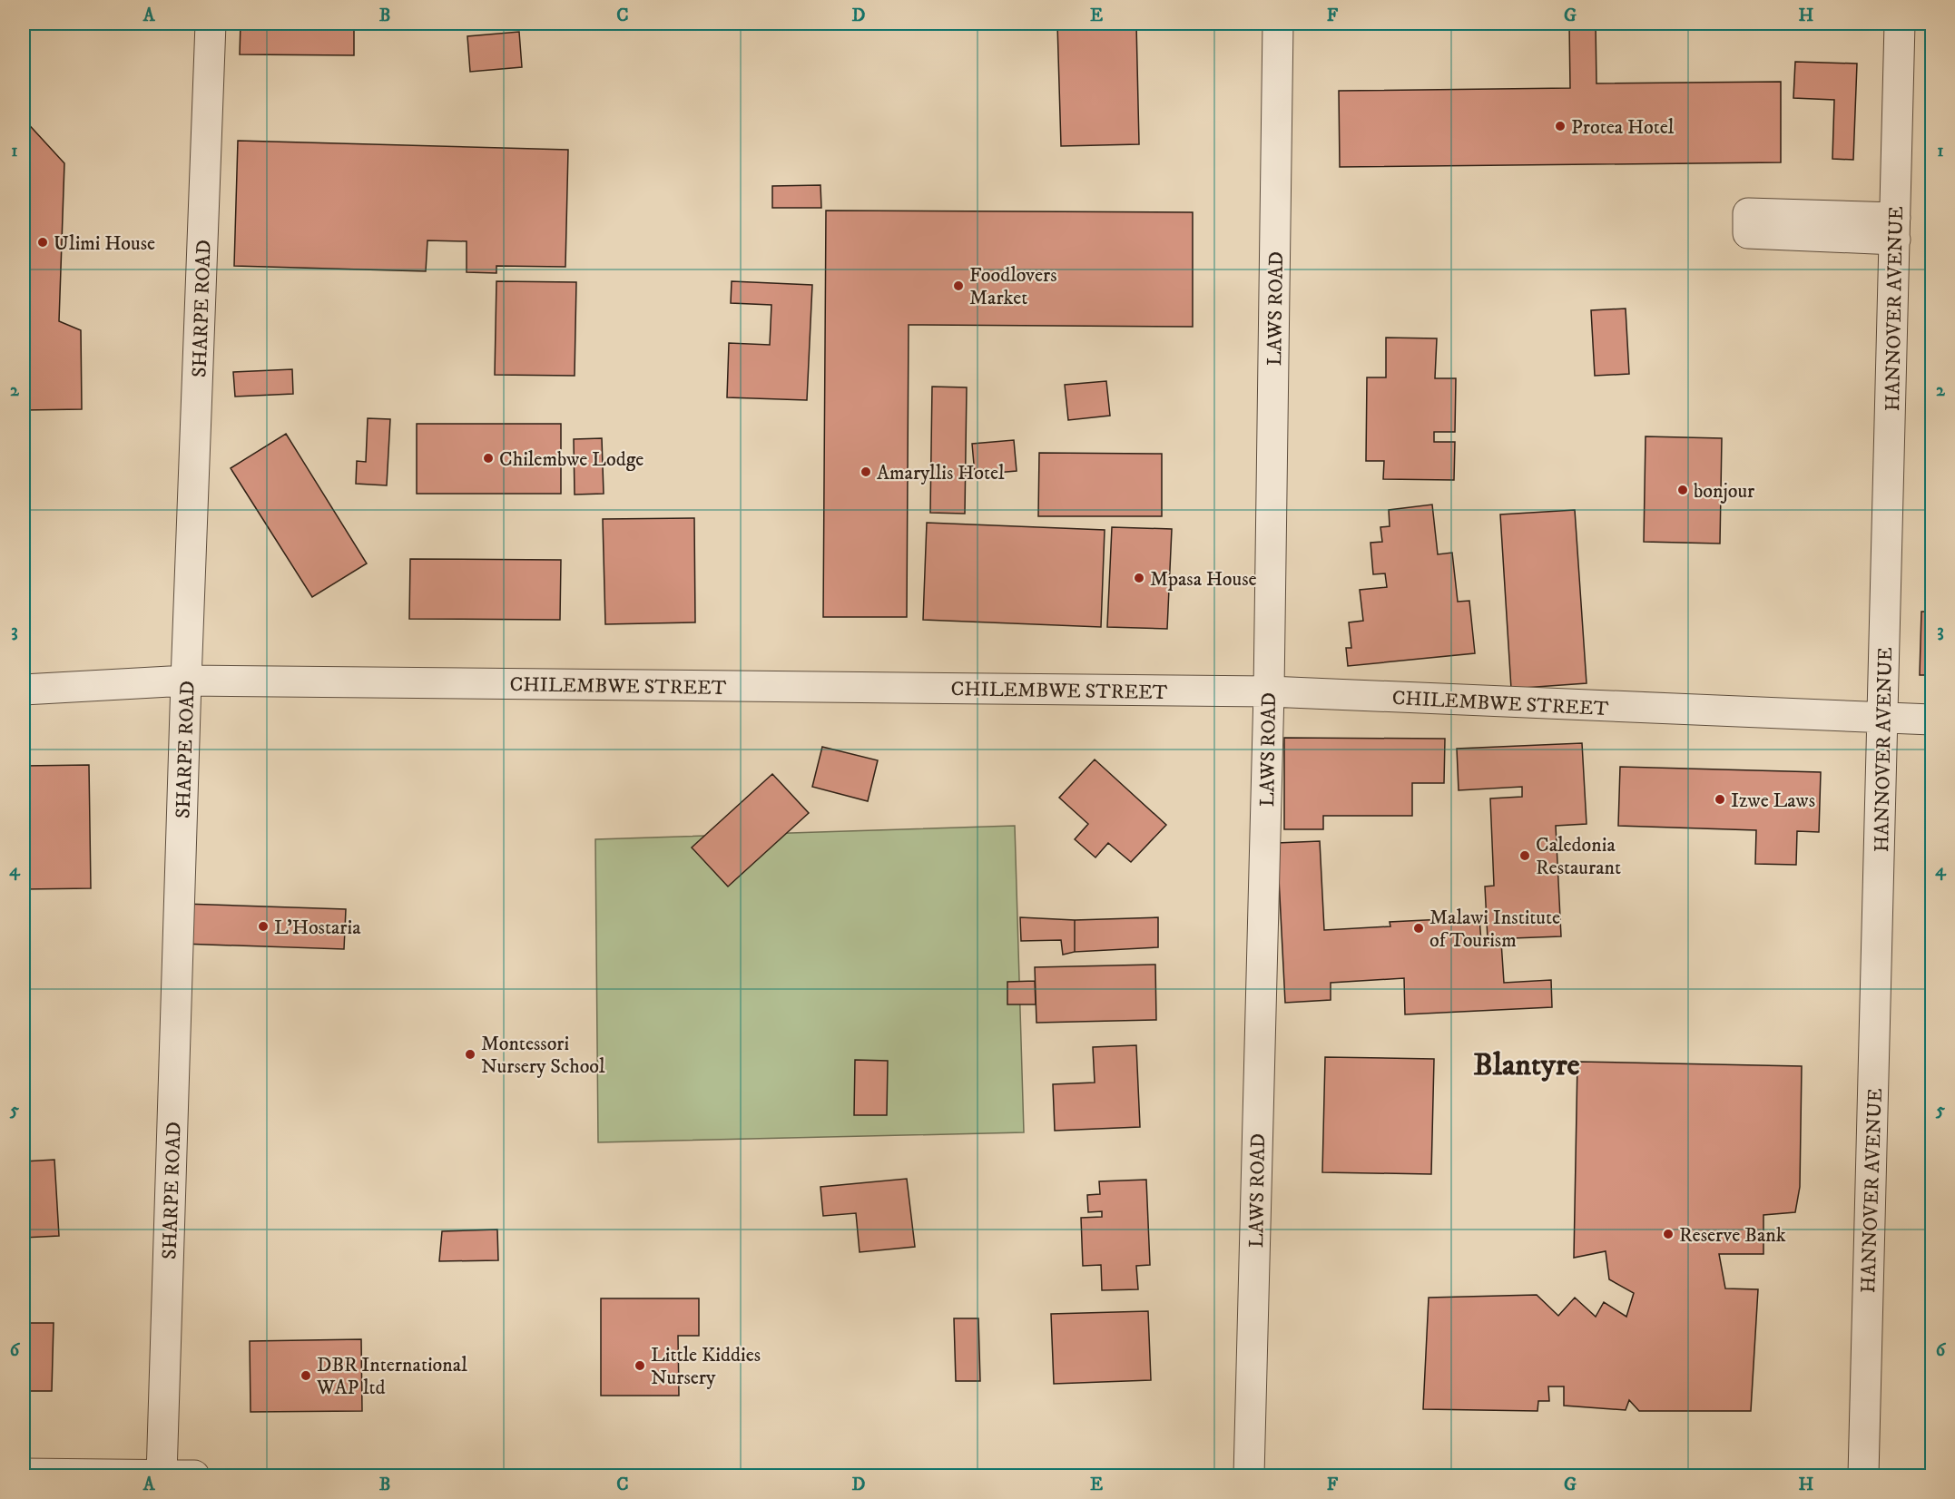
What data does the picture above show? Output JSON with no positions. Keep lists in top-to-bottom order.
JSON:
{
  "streets": {
    "street": [
      "SHARPE ROAD",
      "LAWS ROAD",
      "HANNOVER AVENUE",
      "CHILEMBWE STREET"
    ]
  },
  "crossings": [
    ["SHARPE ROAD", "CHILEMBWE STREET"],
    ["LAWS ROAD", "CHILEMBWE STREET"],
    ["HANNOVER AVENUE", "CHILEMBWE STREET"]
  ],
  "districts": ["Blantyre"],
  "places": [
    "Protea Hotel",
    "Ulimi House",
    "Foodlovers Market",
    "Chilembwe Lodge",
    "Amaryllis Hotel",
    "bonjour",
    "Mpasa House",
    "Izwe Laws",
    "Caledonia Restaurant",
    "L'Hostaria",
    "Malawi Institute of Tourism",
    "Montessori Nursery School",
    "Reserve Bank",
    "Little Kiddies Nursery",
    "DBR International WAP ltd"
  ],
  "grid": {
    "columns": [
      "A",
      "B",
      "C",
      "D",
      "E",
      "F",
      "G",
      "H"
    ],
    "rows": [
      "1",
      "2",
      "3",
      "4",
      "5",
      "6"
    ]
  }
}
